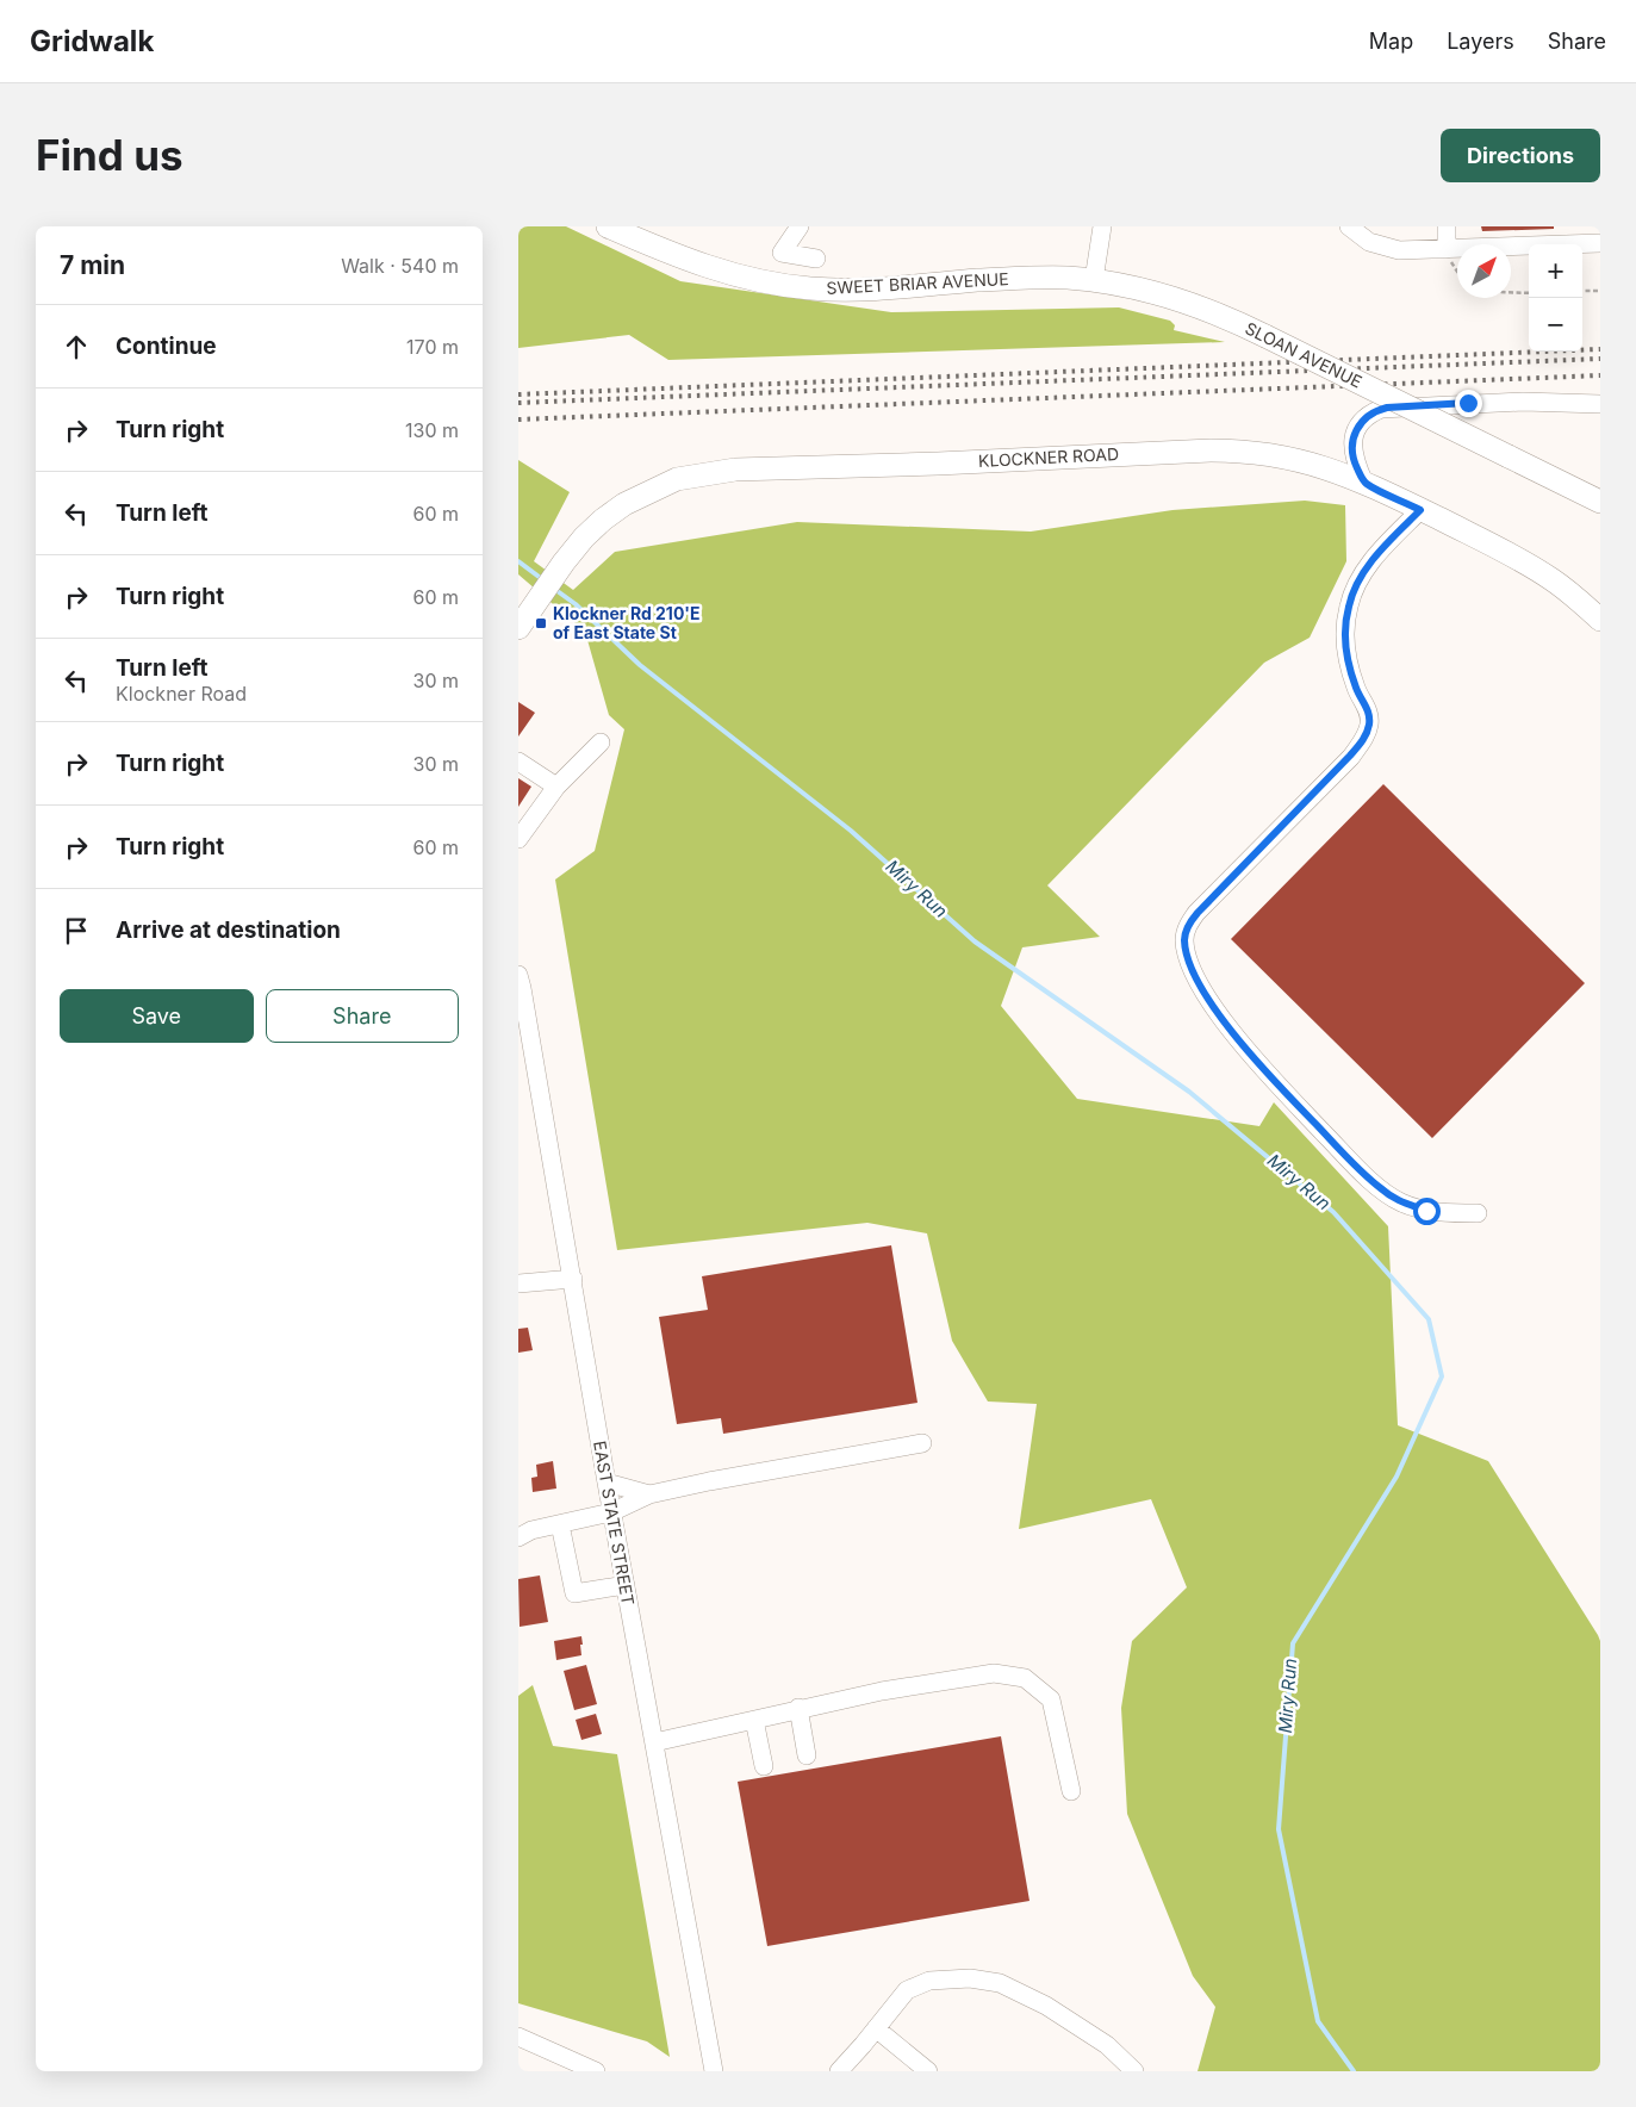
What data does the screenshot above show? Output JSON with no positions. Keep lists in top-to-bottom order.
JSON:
{
  "streets": {
    "main road": ["SWEET BRIAR AVENUE", "SLOAN AVENUE", "KLOCKNER ROAD"],
    "street": ["EAST STATE STREET"]
  },
  "crossings": [
    ["SWEET BRIAR AVENUE", "SLOAN AVENUE"]
  ],
  "water": ["Miry Run"],
  "places": {
    "transit": ["Klockner Rd 210'E of East State St"]
  },
  "north": "top right",
  "page": {
    "header": "Gridwalk",
    "nav": ["Map", "Layers", "Share"],
    "buttons": [
      "Directions",
      ["Save", "Share"]
    ],
    "title": "Find us",
    "heading": ["7 min", "Walk · 540 m"],
    "map_buttons": ["+", "−"],
    "list": [
      ["Continue", "170 m"],
      ["Turn right", "130 m"],
      ["Turn left", "60 m"],
      ["Turn right", "60 m"],
      ["Turn left", "Klockner Road", "30 m"],
      ["Turn right", "30 m"],
      ["Turn right", "60 m"],
      "Arrive at destination"
    ]
  }
}
